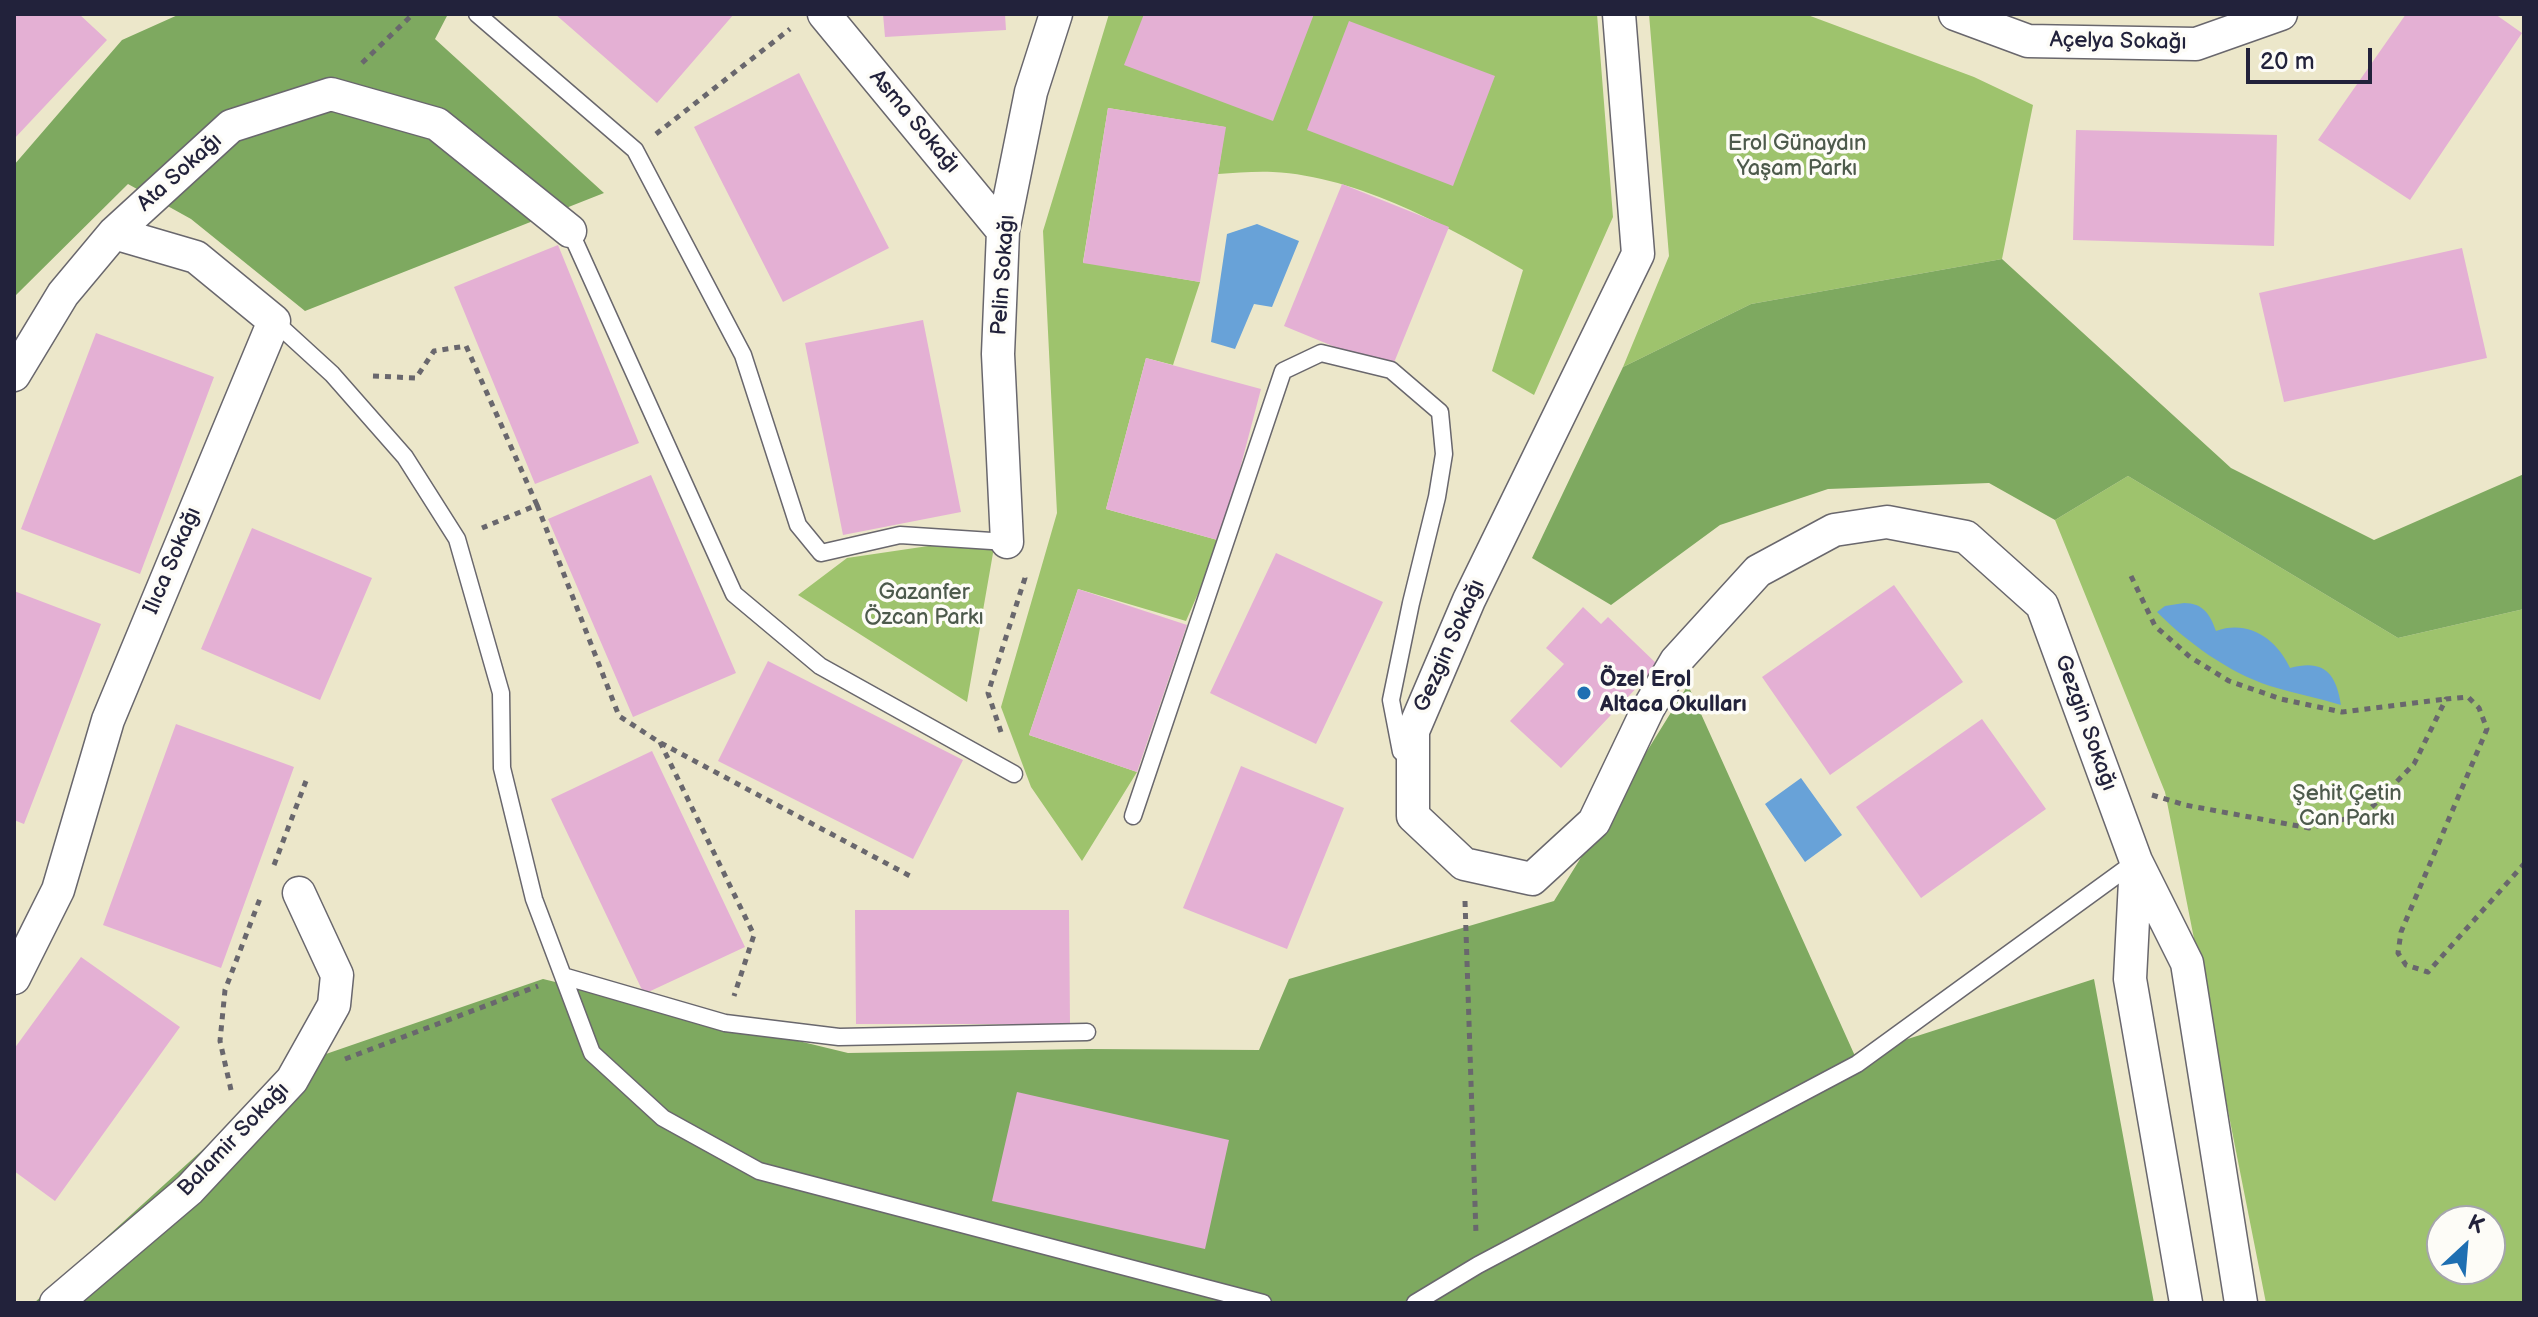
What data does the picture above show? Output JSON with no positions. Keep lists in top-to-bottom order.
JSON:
{
  "streets": {
    "street": [
      "Açelya Sokağı",
      "Asma Sokağı",
      "Ata Sokağı",
      "Pelin Sokağı",
      "Ilıca Sokağı",
      "Gezgin Sokağı",
      "Balamir Sokağı"
    ]
  },
  "crossings": [
    ["Asma Sokağı", "Pelin Sokağı"]
  ],
  "parks": ["Erol Günaydın Yaşam Parkı", "Gazanfer Özcan Parkı", "Şehit Çetin Can Parkı"],
  "places": ["Özel Erol Altaca Okulları"],
  "scale_bar": "20 m",
  "north": "top right"
}
